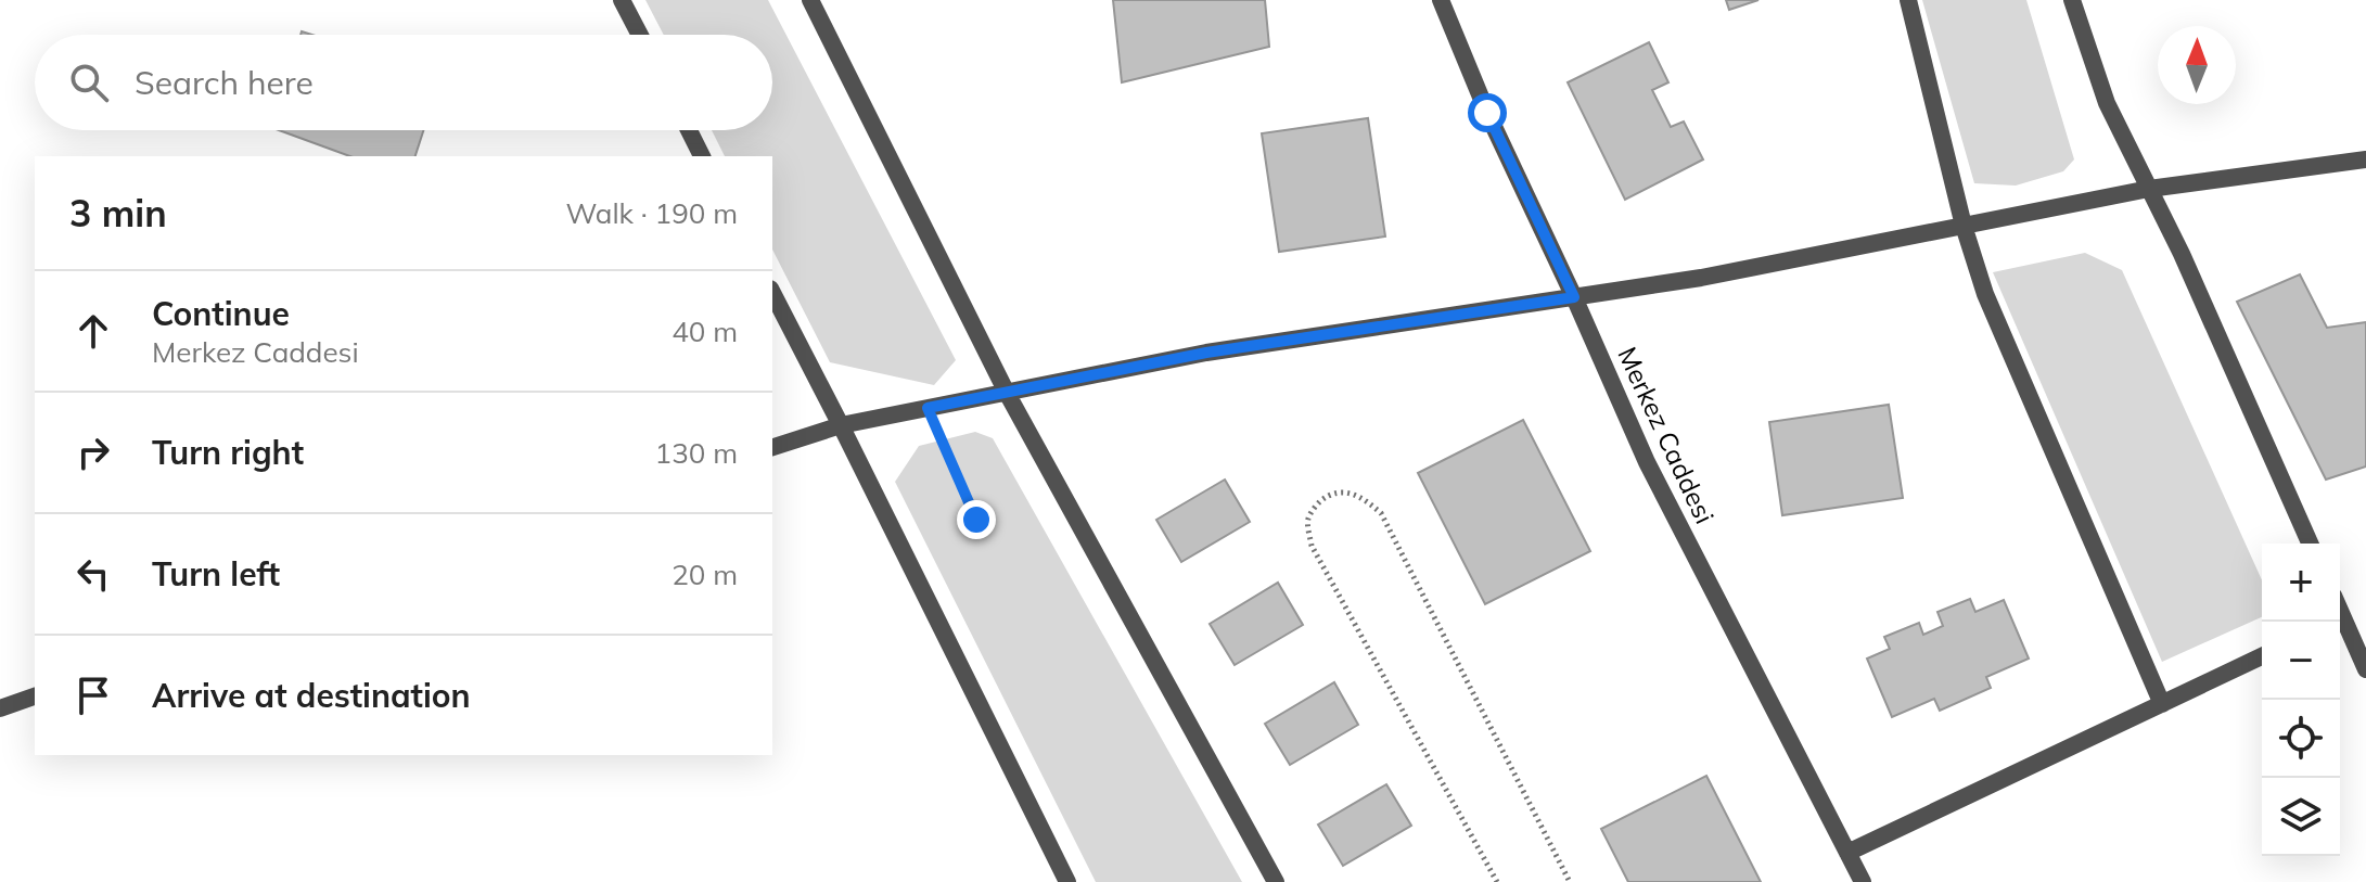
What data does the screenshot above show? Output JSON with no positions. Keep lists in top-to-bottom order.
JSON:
{
  "streets": {
    "street": ["Merkez Caddesi"]
  },
  "north": "top",
  "page": {
    "search": "Search here",
    "heading": ["3 min", "Walk · 190 m"],
    "list": [
      ["Continue", "Merkez Caddesi", "40 m"],
      ["Turn right", "130 m"],
      ["Turn left", "20 m"],
      "Arrive at destination"
    ],
    "map_buttons": ["+", "−"]
  }
}
